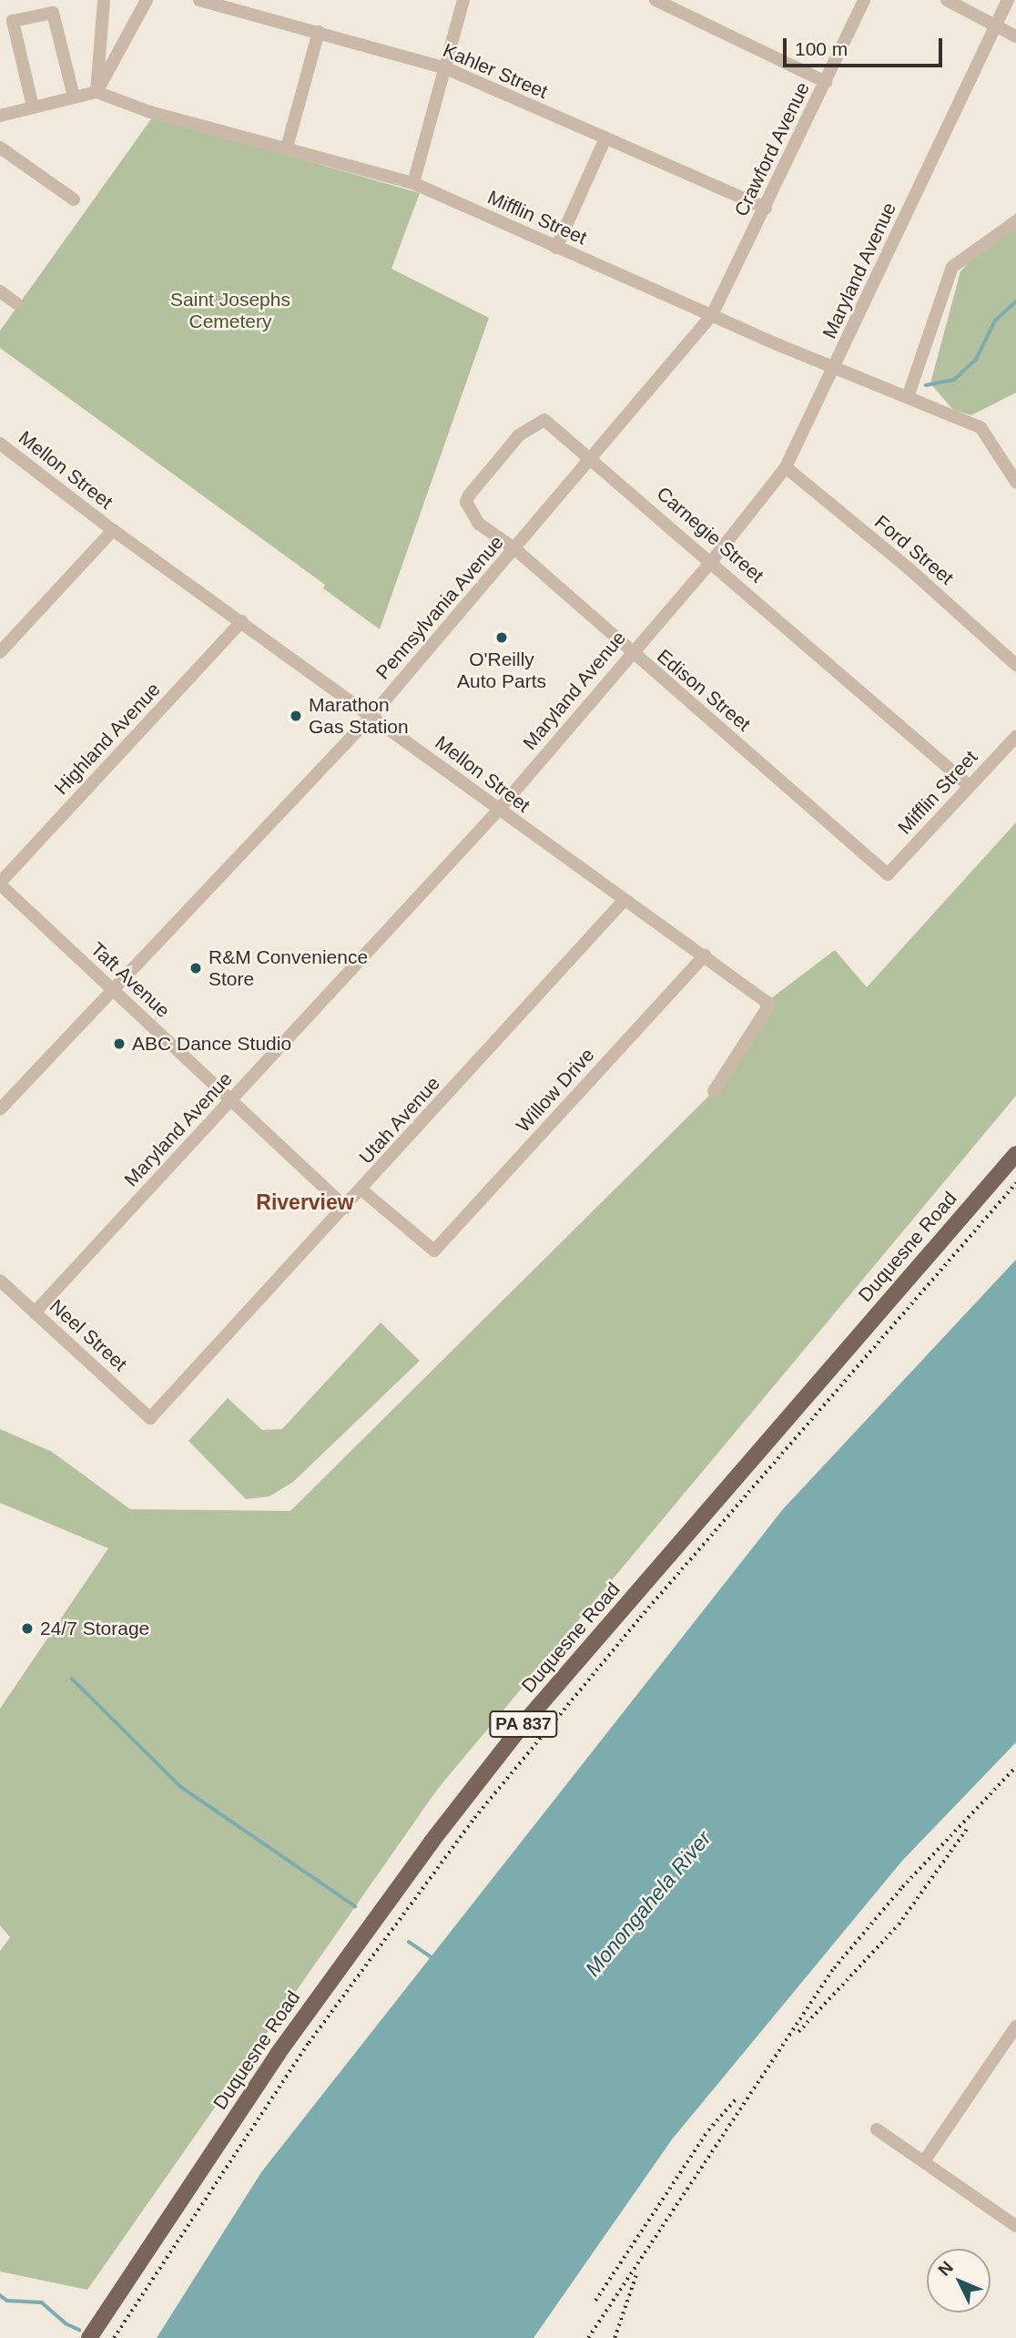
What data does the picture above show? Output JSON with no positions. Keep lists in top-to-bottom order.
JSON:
{
  "streets": {
    "main road": ["Duquesne Road", "PA 837"],
    "street": [
      "Kahler Street",
      "Crawford Avenue",
      "Mifflin Street",
      "Maryland Avenue",
      "Mellon Street",
      "Carnegie Street",
      "Ford Street",
      "Pennsylvania Avenue",
      "Edison Street",
      "Highland Avenue",
      "Taft Avenue",
      "Willow Drive",
      "Utah Avenue",
      "Neel Street"
    ]
  },
  "crossings": [
    ["Kahler Street", "Crawford Avenue"],
    ["Crawford Avenue", "Mifflin Street"],
    ["Crawford Avenue", "Pennsylvania Avenue"],
    ["Mifflin Street", "Maryland Avenue"],
    ["Mifflin Street", "Carnegie Street"],
    ["Mifflin Street", "Pennsylvania Avenue"],
    ["Mifflin Street", "Edison Street"],
    ["Maryland Avenue", "Mellon Street"],
    ["Maryland Avenue", "Carnegie Street"],
    ["Maryland Avenue", "Ford Street"],
    ["Maryland Avenue", "Edison Street"],
    ["Maryland Avenue", "Taft Avenue"],
    ["Maryland Avenue", "Neel Street"],
    ["Mellon Street", "Pennsylvania Avenue"],
    ["Mellon Street", "Highland Avenue"],
    ["Mellon Street", "Willow Drive"],
    ["Mellon Street", "Utah Avenue"],
    ["Carnegie Street", "Pennsylvania Avenue"],
    ["Carnegie Street", "Edison Street"],
    ["Pennsylvania Avenue", "Edison Street"],
    ["Pennsylvania Avenue", "Taft Avenue"],
    ["Highland Avenue", "Taft Avenue"],
    ["Taft Avenue", "Utah Avenue"],
    ["Willow Drive", "Utah Avenue"],
    ["Utah Avenue", "Neel Street"]
  ],
  "districts": ["Riverview"],
  "water": ["Monongahela River"],
  "parks": ["Saint Josephs Cemetery"],
  "places": [
    "O'Reilly Auto Parts",
    "Marathon Gas Station",
    "R&M Convenience Store",
    "ABC Dance Studio",
    "24/7 Storage"
  ],
  "scale_bar": "100 m",
  "north": "top left"
}
